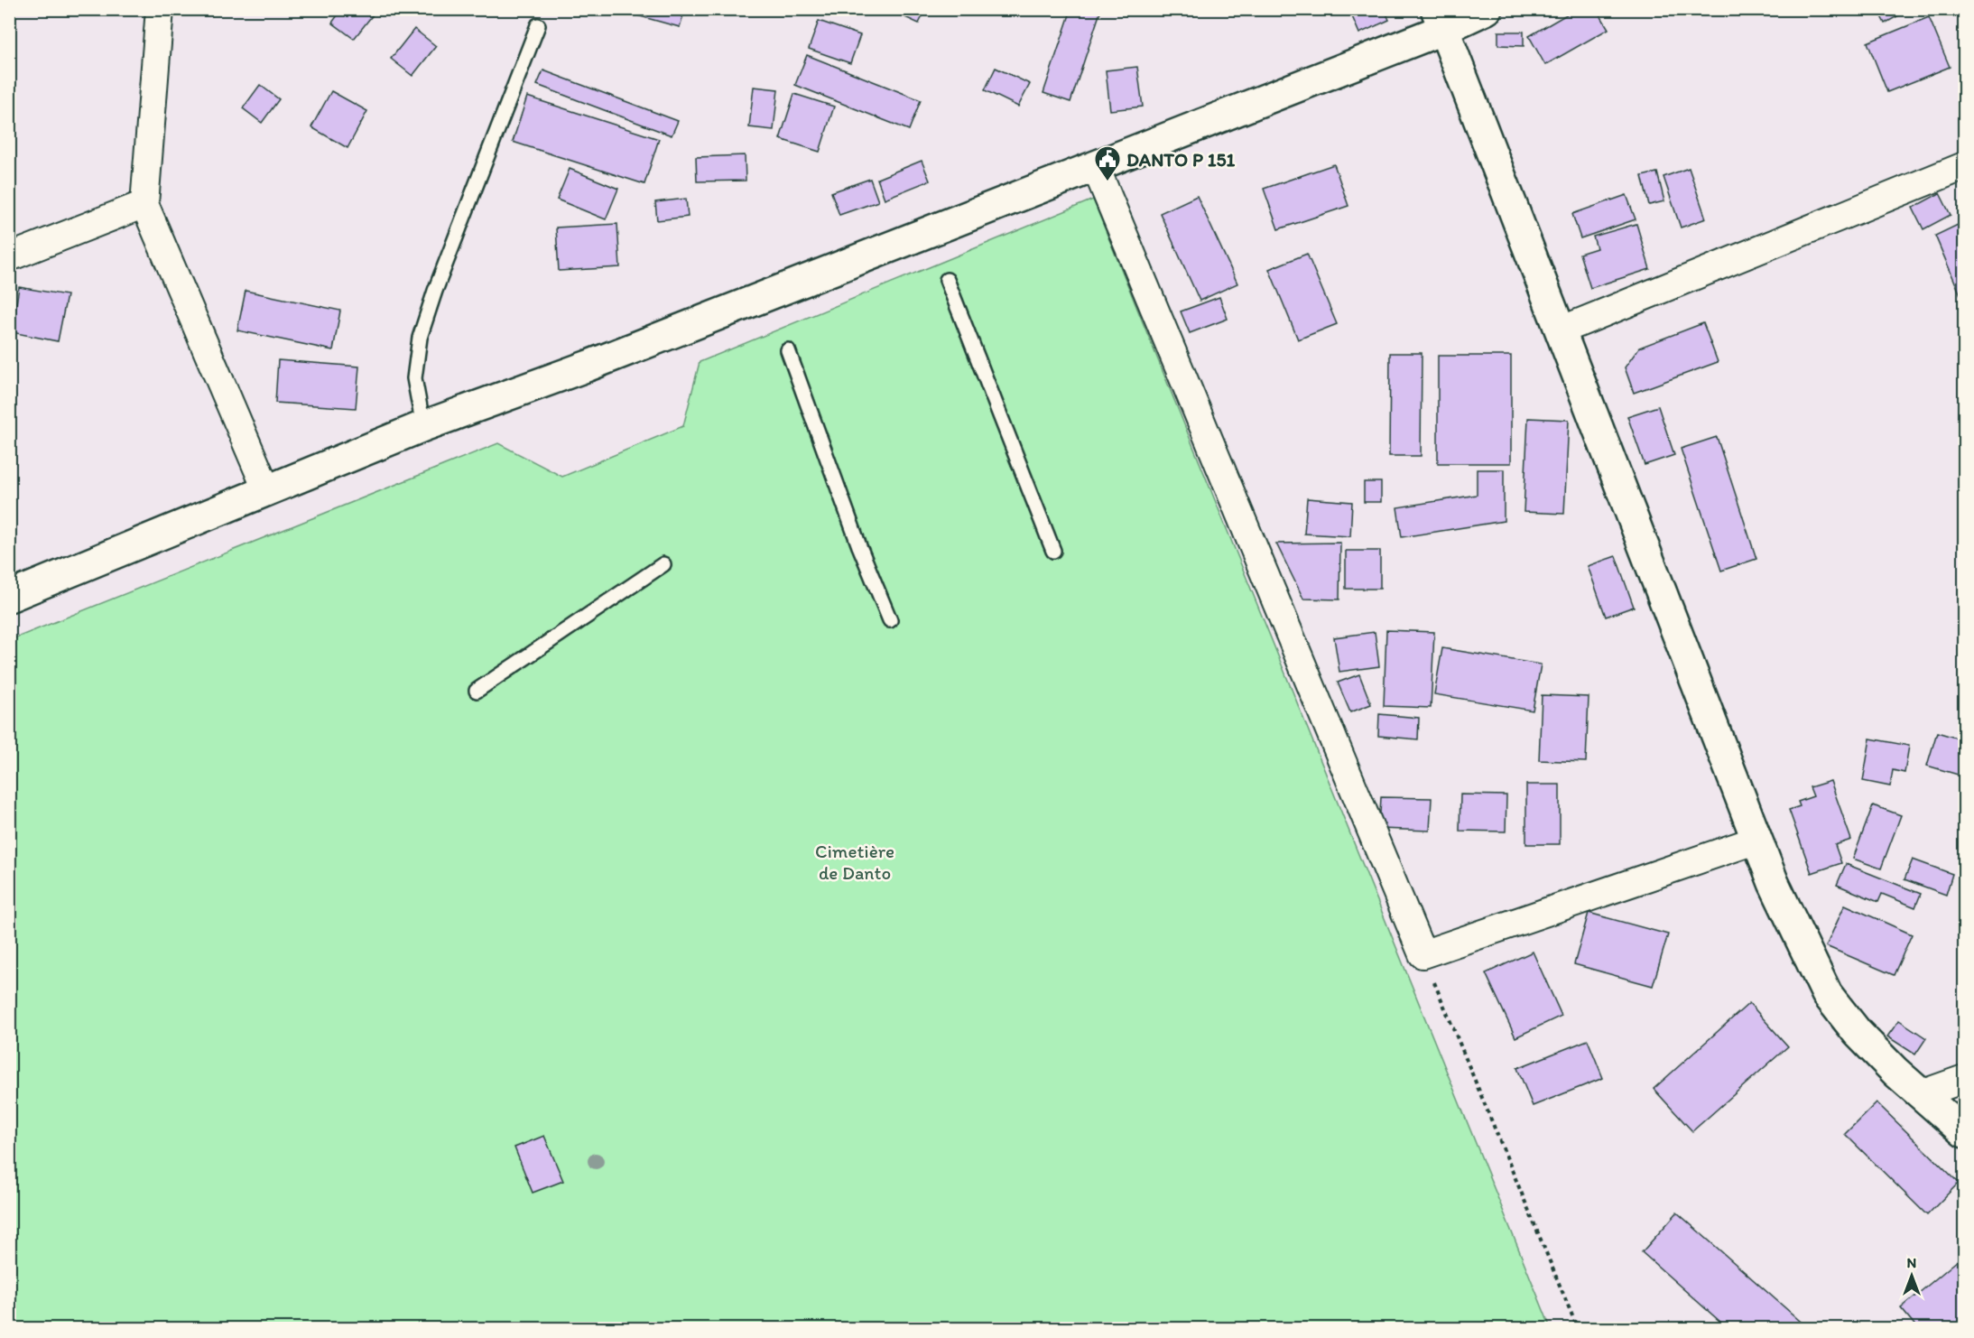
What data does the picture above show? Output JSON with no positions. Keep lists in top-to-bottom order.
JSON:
{
  "parks": ["Cimetière de Danto"],
  "places": {
    "public building": ["DANTO P 151"]
  },
  "north": "top"
}
